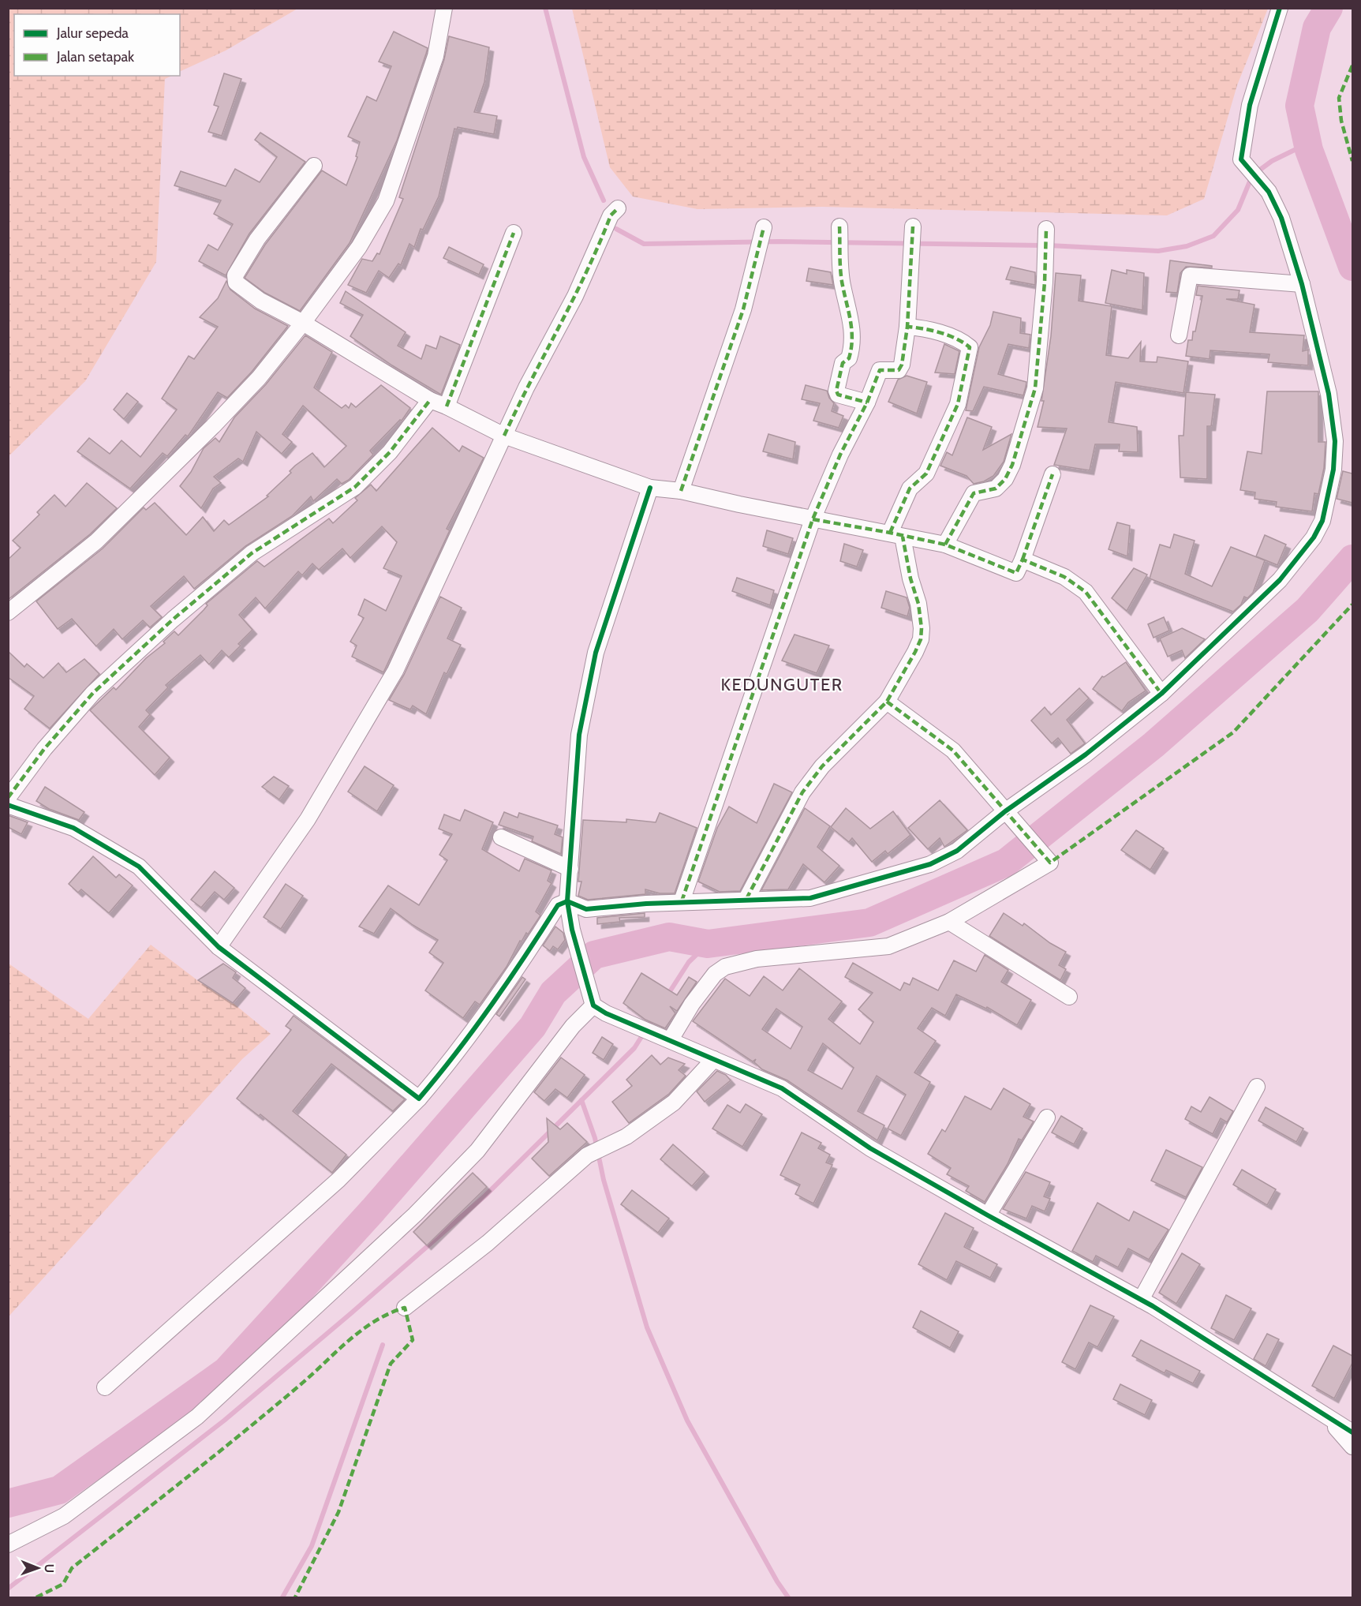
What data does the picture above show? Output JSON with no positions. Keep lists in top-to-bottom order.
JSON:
{
  "districts": ["KEDUNGUTER"],
  "legend": ["Jalur sepeda", "Jalan setapak"],
  "north": "right"
}
